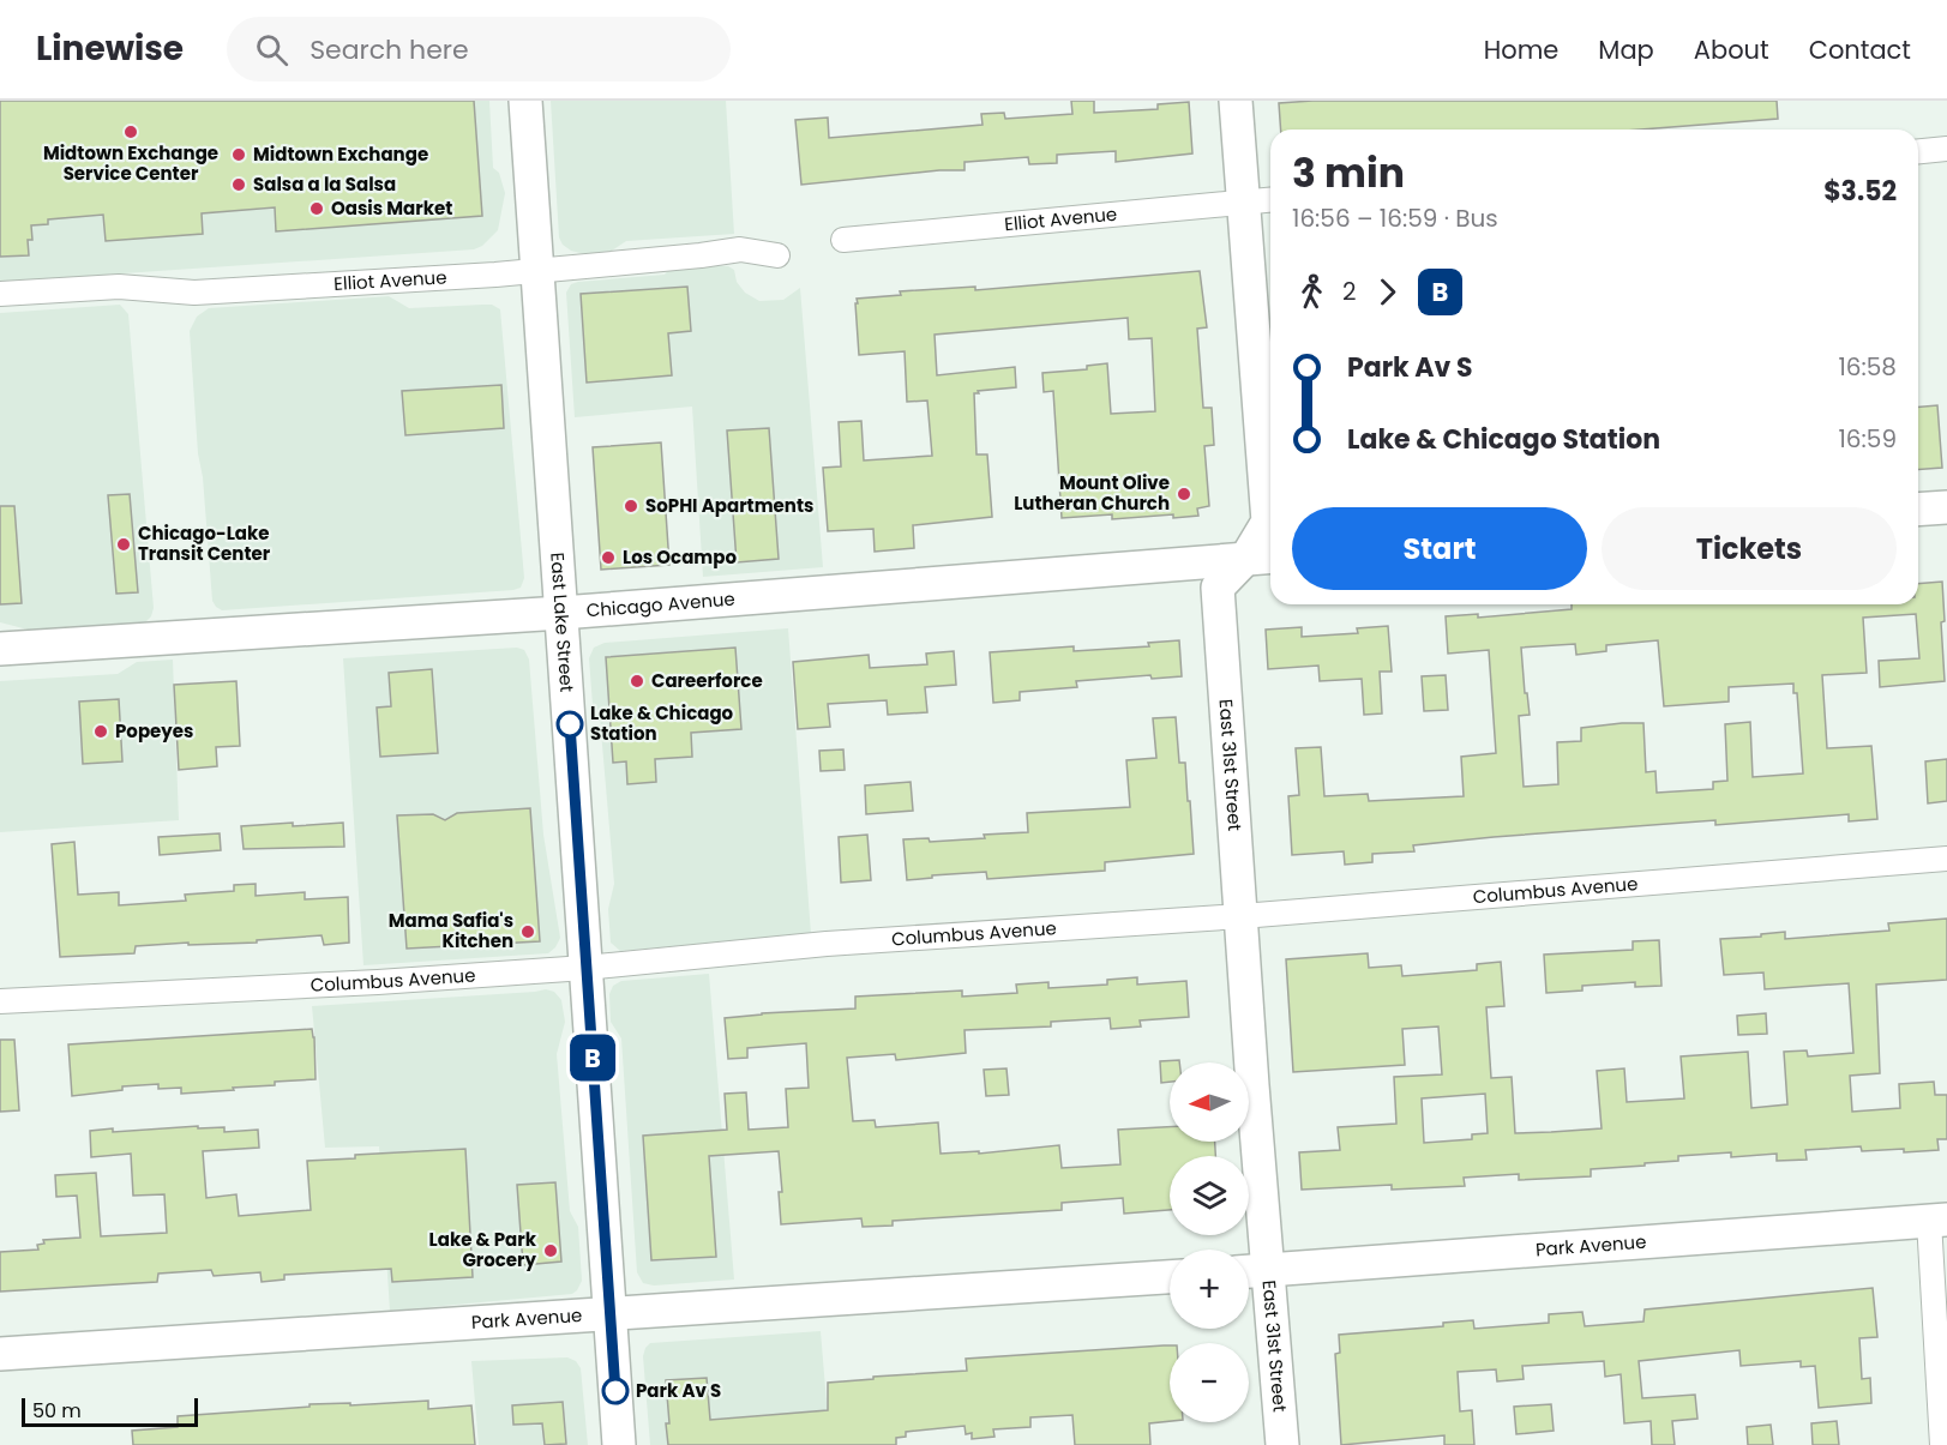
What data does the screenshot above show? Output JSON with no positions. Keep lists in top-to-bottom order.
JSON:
{
  "streets": {
    "street": [
      "Elliot Avenue",
      "Chicago Avenue",
      "East Lake Street",
      "East 31st Street",
      "Columbus Avenue",
      "Park Avenue"
    ]
  },
  "crossings": [
    ["Elliot Avenue", "East Lake Street"],
    ["Elliot Avenue", "East 31st Street"],
    ["Chicago Avenue", "East Lake Street"],
    ["Chicago Avenue", "East 31st Street"],
    ["East Lake Street", "Columbus Avenue"],
    ["East Lake Street", "Park Avenue"],
    ["East 31st Street", "Columbus Avenue"],
    ["East 31st Street", "Park Avenue"]
  ],
  "places": [
    "Midtown Exchange Service Center",
    "Midtown Exchange",
    "Salsa a la Salsa",
    "Oasis Market",
    "Mount Olive Lutheran Church",
    "SoPHI Apartments",
    "Chicago-Lake Transit Center",
    "Los Ocampo",
    "Careerforce",
    "Lake & Chicago Station",
    "Popeyes",
    "Mama Safia's Kitchen",
    "Lake & Park Grocery",
    "Park Av S"
  ],
  "lines": ["bus line B"],
  "scale_bar": "50 m",
  "north": "left",
  "page": {
    "header": "Linewise",
    "search": "Search here",
    "nav": [
      "Home",
      "Map",
      "About",
      "Contact"
    ],
    "on_map": "B",
    "heading": ["3 min", "16:56 – 16:59 · Bus", "$3.52"],
    "legs": ["2", "B"],
    "list": [
      {
        "name": "Park Av S",
        "value": "16:58"
      },
      {
        "name": "Lake & Chicago Station",
        "value": "16:59"
      }
    ],
    "buttons": ["Start", "Tickets"],
    "map_buttons": ["+", "−"],
    "scale": "50 m"
  }
}
